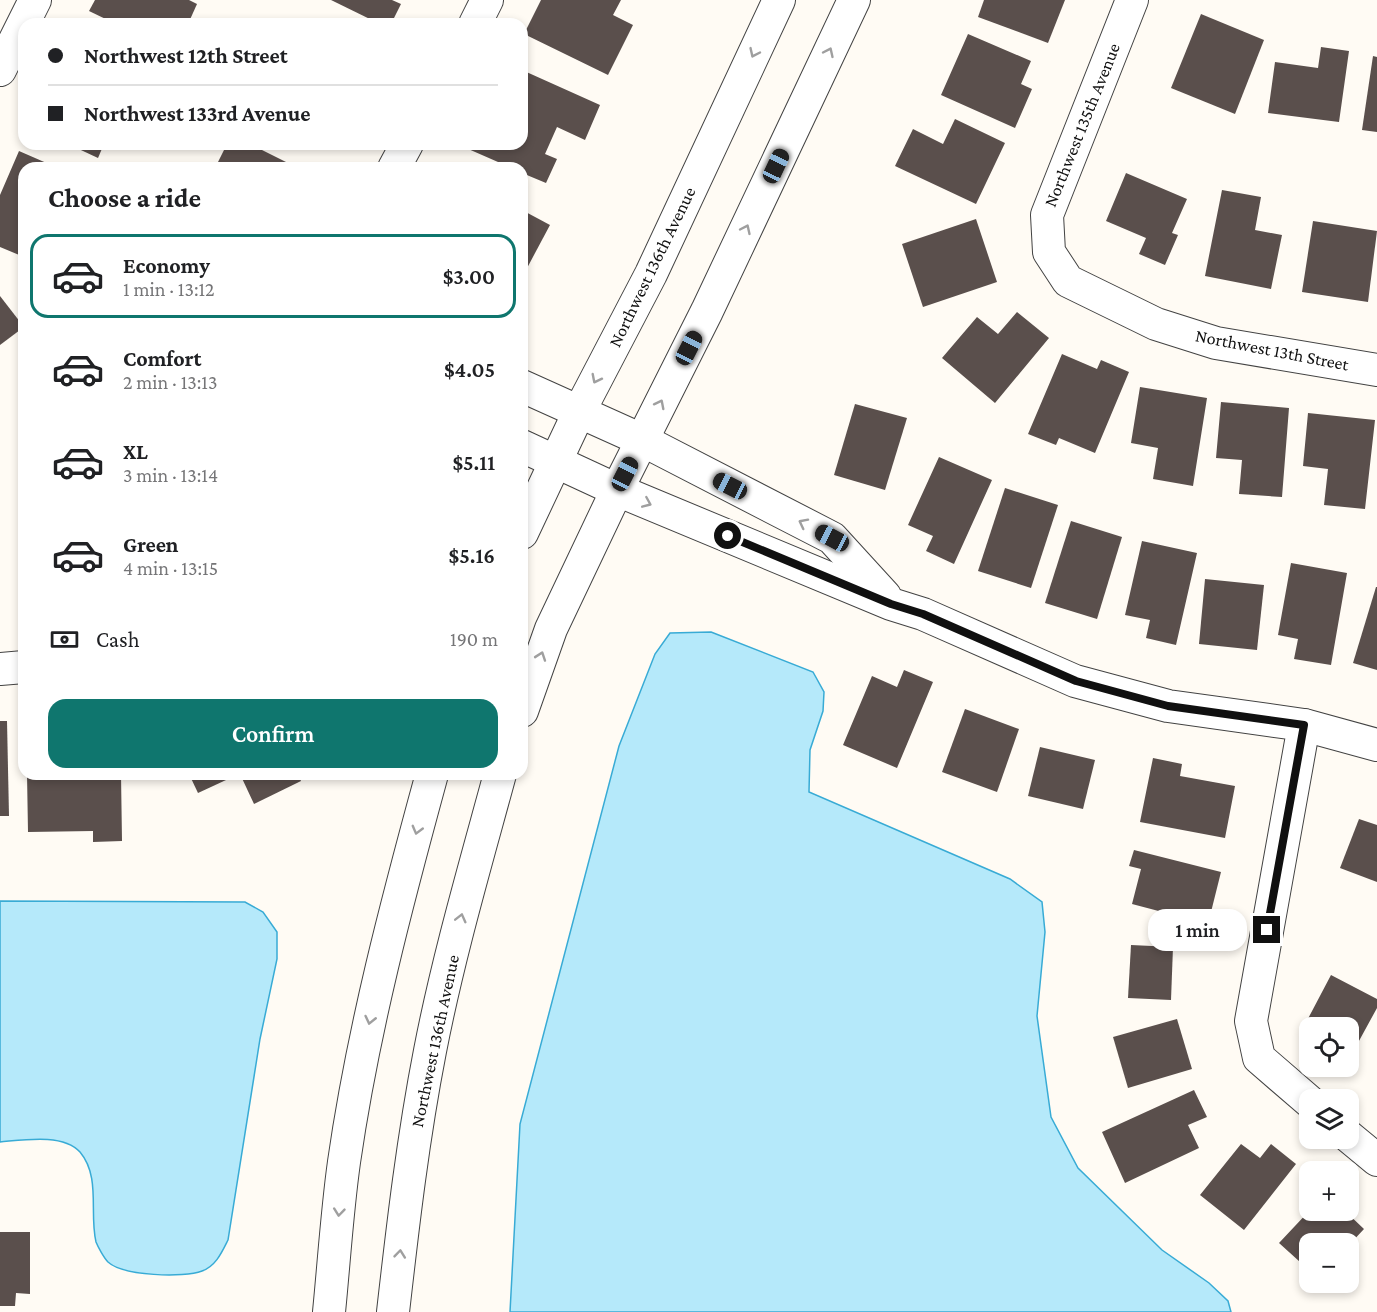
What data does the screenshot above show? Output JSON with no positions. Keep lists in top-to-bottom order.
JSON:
{
  "streets": {
    "street": ["Northwest 135th Avenue", "Northwest 136th Avenue", "Northwest 13th Street"]
  },
  "crossings": [
    ["Northwest 135th Avenue", "Northwest 13th Street"]
  ],
  "page": {
    "banner": ["Northwest 12th Street", "Northwest 133rd Avenue"],
    "heading": "Choose a ride",
    "list": [
      {
        "name": "Economy",
        "note": "1 min · 13:12",
        "value": "$3.00"
      },
      {
        "name": "Comfort",
        "note": "2 min · 13:13",
        "value": "$4.05"
      },
      {
        "name": "XL",
        "note": "3 min · 13:14",
        "value": "$5.11"
      },
      {
        "name": "Green",
        "note": "4 min · 13:15",
        "value": "$5.16"
      }
    ],
    "pay": ["Cash", "190 m"],
    "buttons": "Confirm",
    "bubble": "1 min",
    "map_buttons": ["+", "−"]
  }
}
